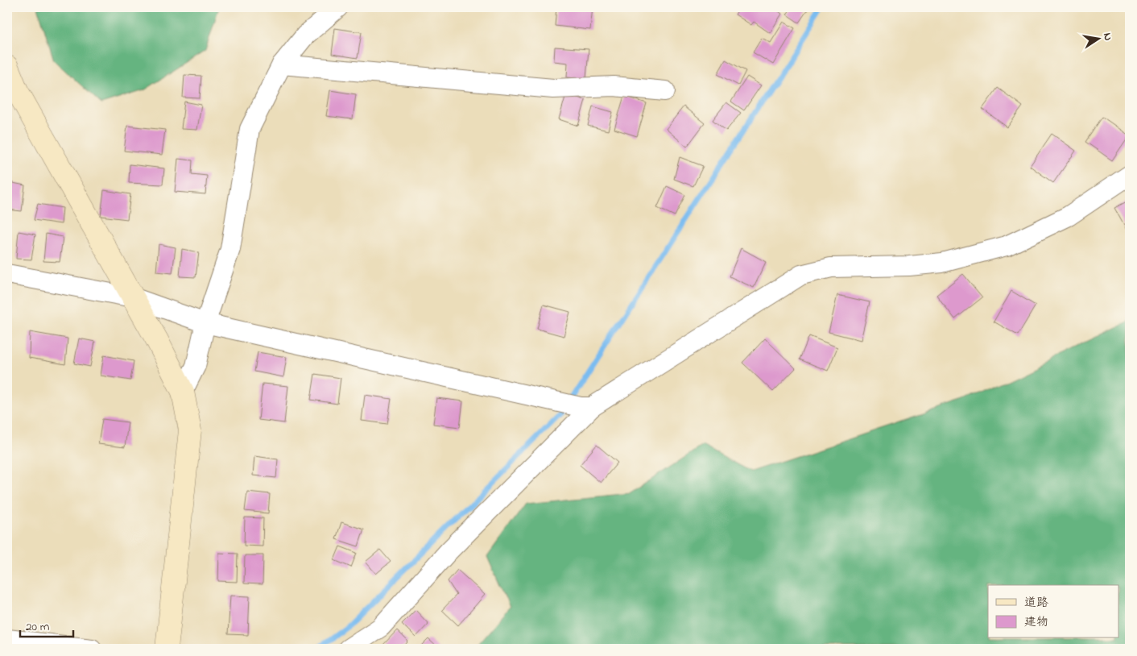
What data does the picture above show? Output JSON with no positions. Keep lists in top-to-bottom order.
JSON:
{
  "legend": ["道路", "建物"],
  "scale_bar": "20 m",
  "north": "right"
}
